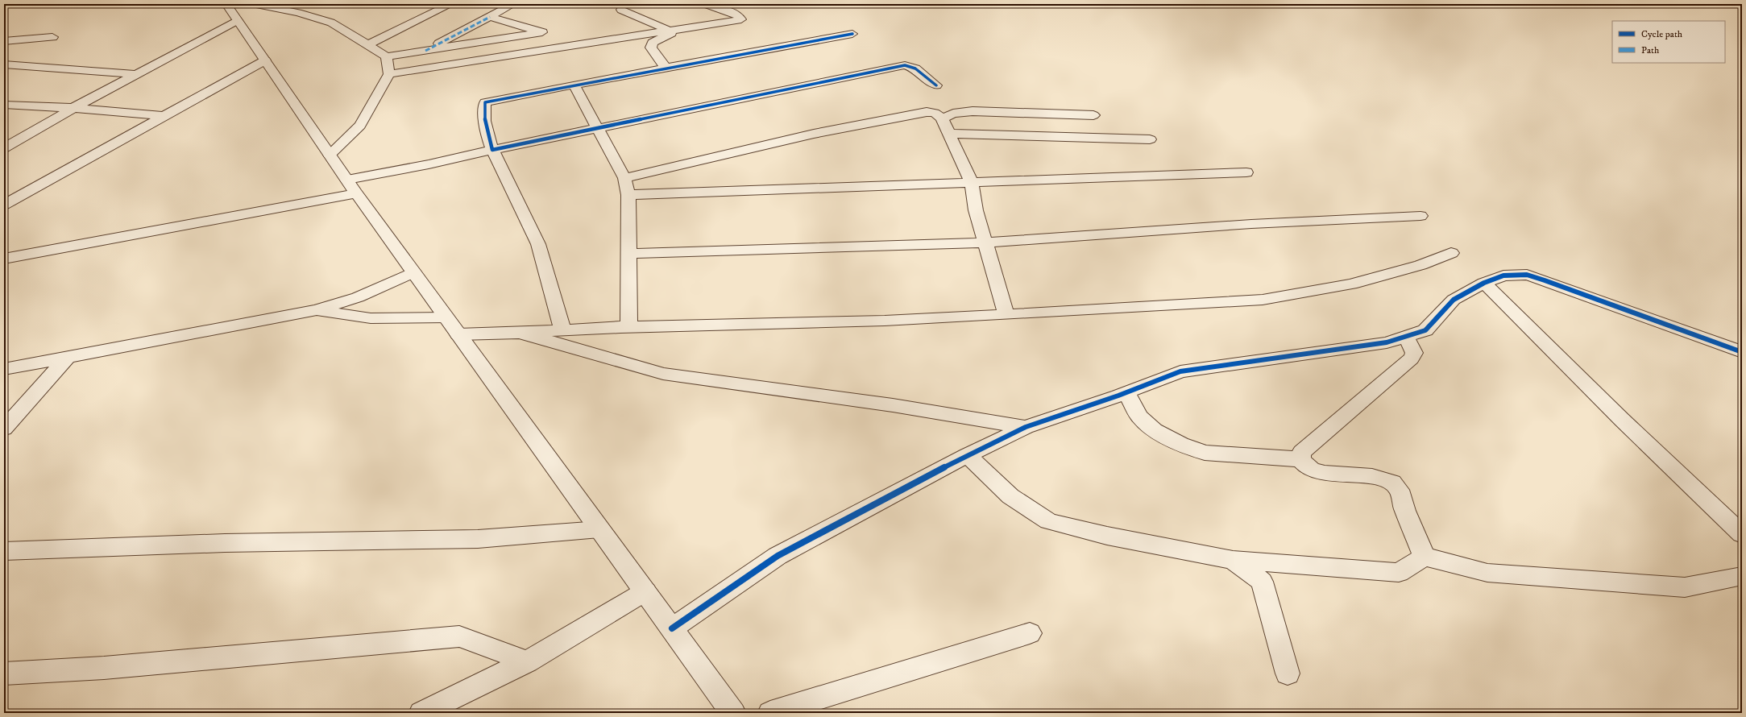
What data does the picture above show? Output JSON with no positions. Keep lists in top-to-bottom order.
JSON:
{
  "legend": ["Cycle path", "Path"]
}
